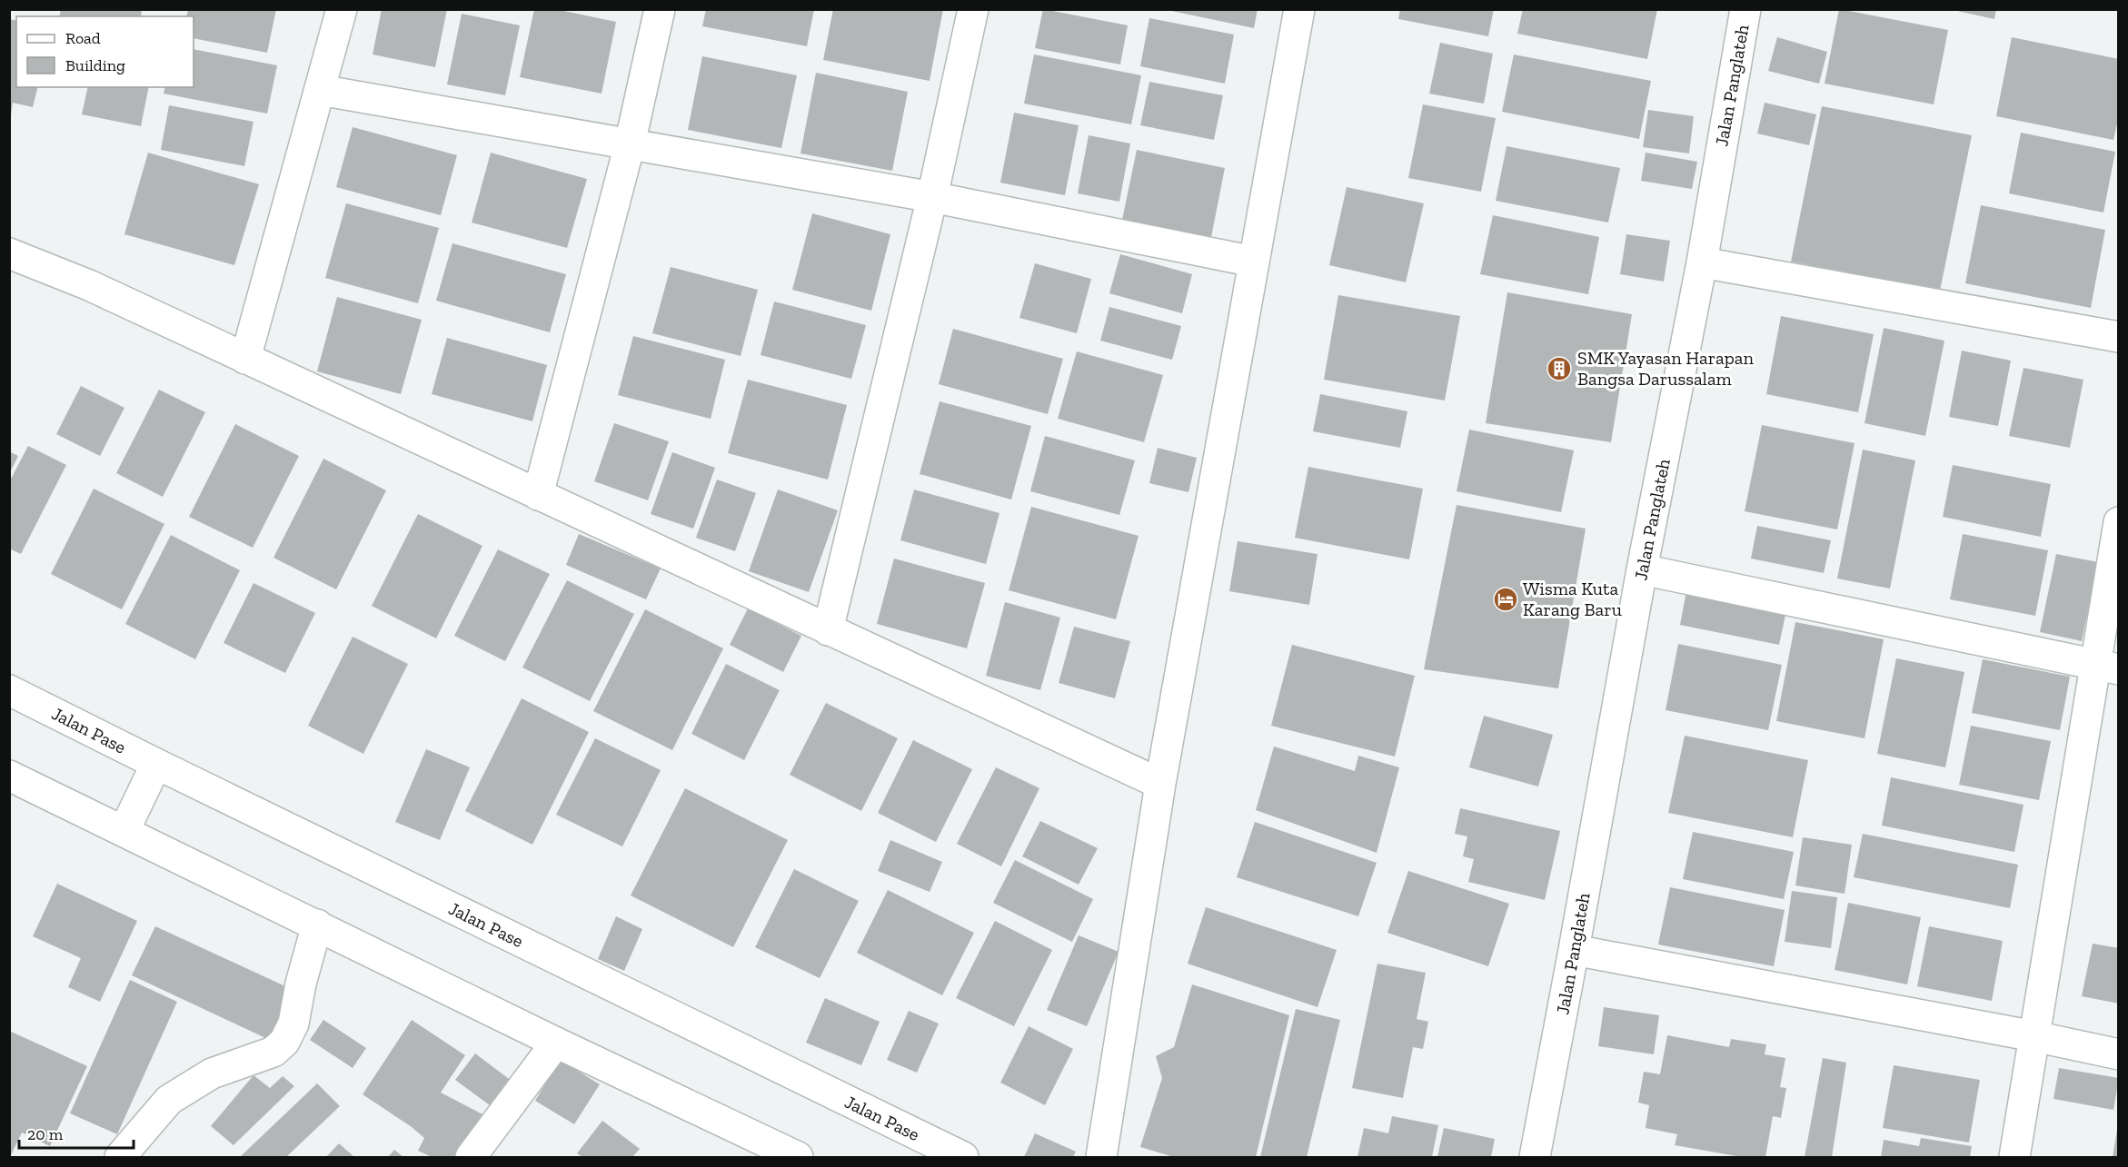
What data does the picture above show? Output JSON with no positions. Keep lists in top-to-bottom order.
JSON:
{
  "streets": {
    "street": ["Jalan Panglateh", "Jalan Pase"]
  },
  "places": {
    "building": ["SMK Yayasan Harapan Bangsa Darussalam"],
    "hotel": ["Wisma Kuta Karang Baru"]
  },
  "legend": ["Road", "Building"],
  "scale_bar": "20 m"
}
